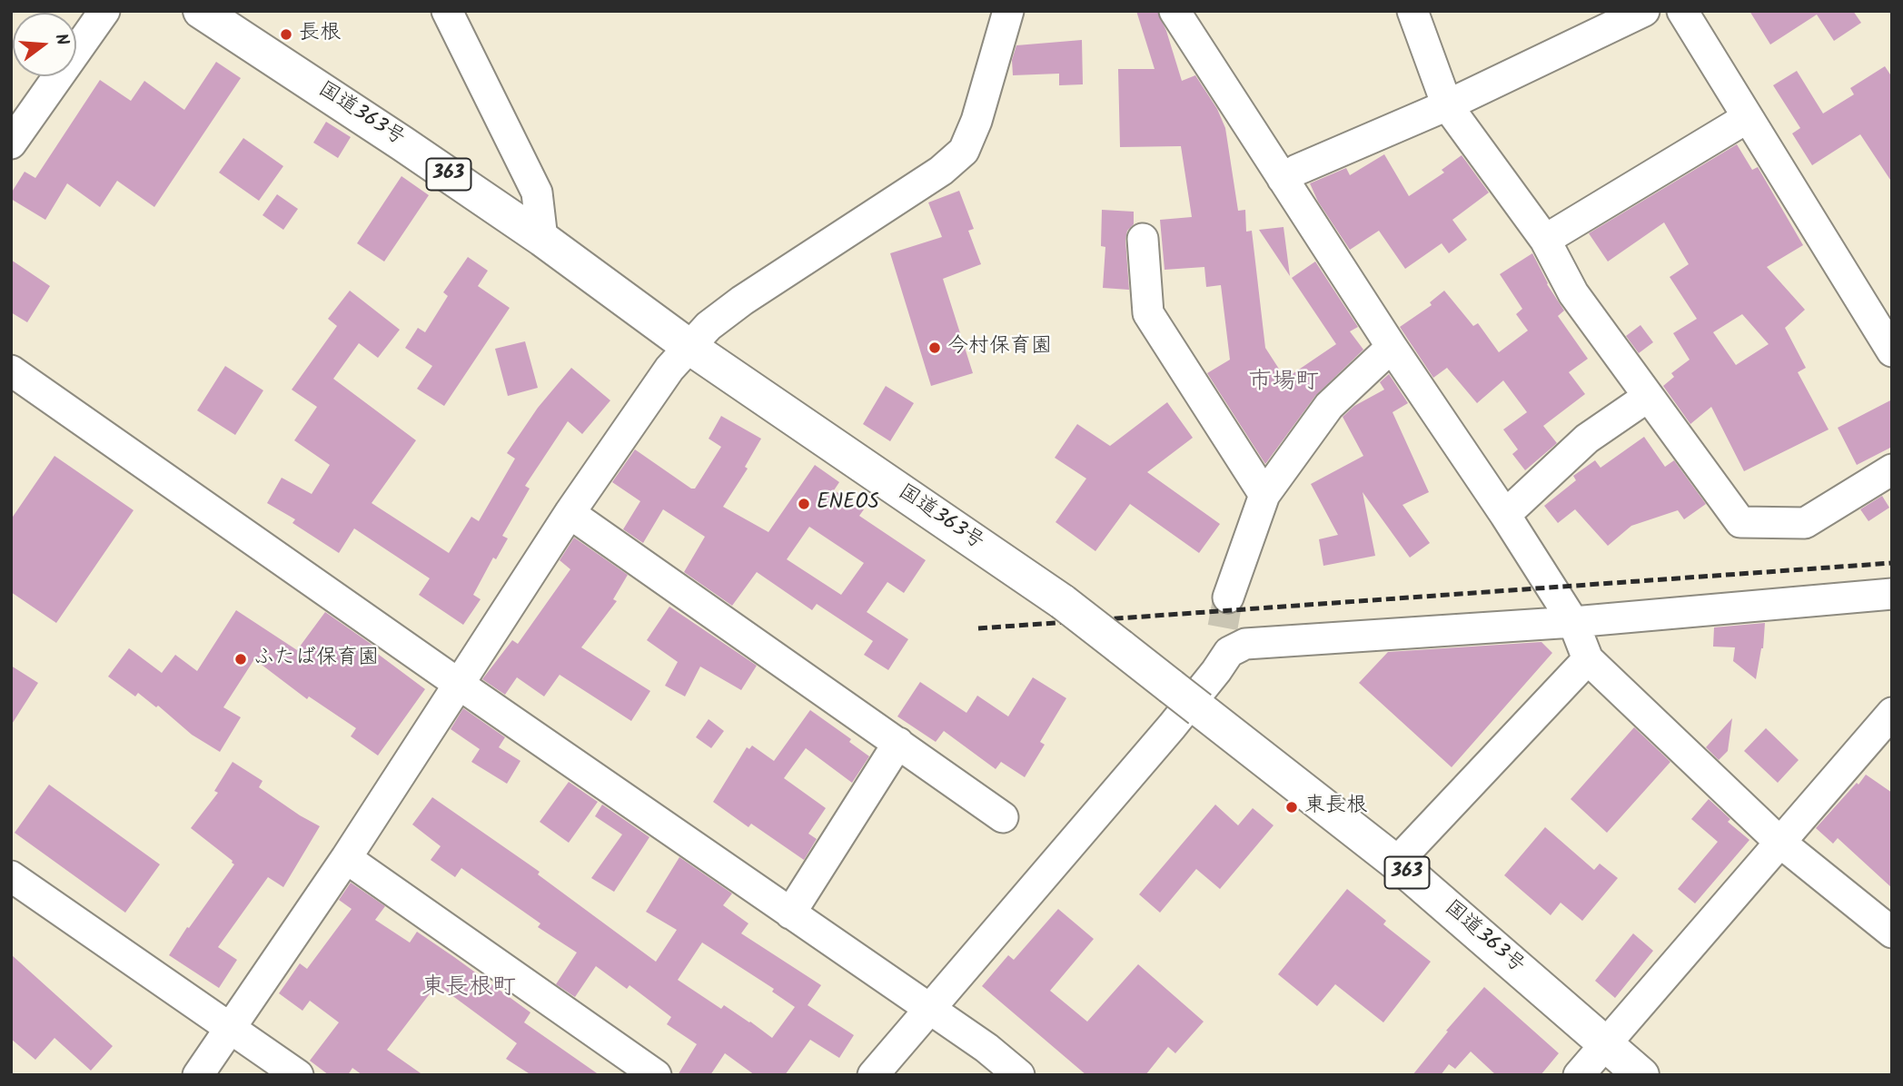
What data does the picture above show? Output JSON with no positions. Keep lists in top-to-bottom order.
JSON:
{
  "streets": {
    "highway": ["国道363号", "363"]
  },
  "districts": ["市場町", "東長根町"],
  "places": [
    "長根",
    "今村保育園",
    "ENEOS",
    "ふたば保育園",
    "東長根"
  ],
  "north": "right"
}
